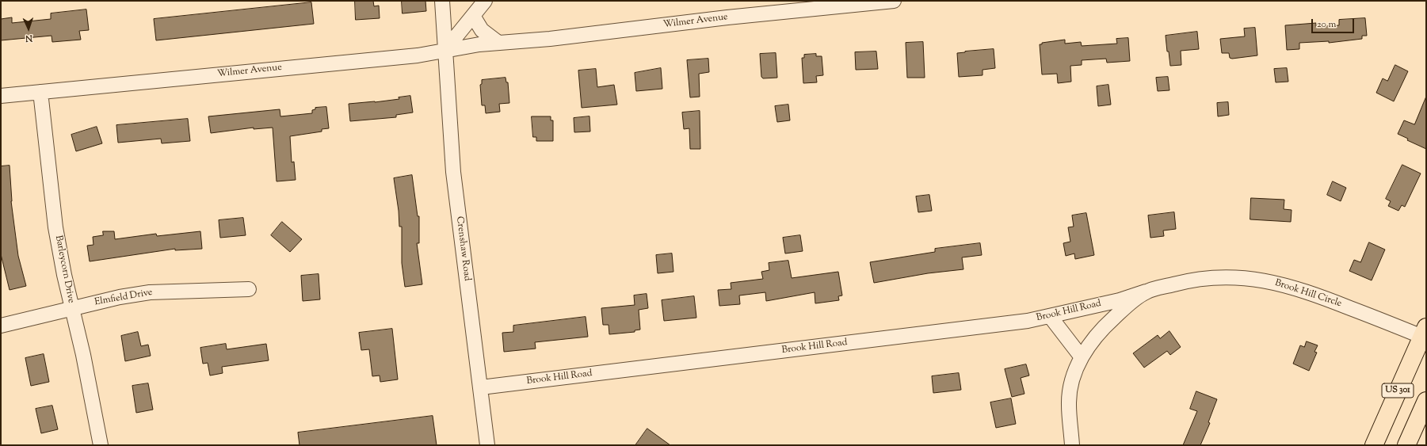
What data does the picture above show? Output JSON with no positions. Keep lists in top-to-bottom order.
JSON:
{
  "streets": {
    "main road": ["US 301"],
    "street": [
      "Wilmer Avenue",
      "Crenshaw Road",
      "Barleycorn Drive",
      "Brook Hill Circle",
      "Elmfield Drive",
      "Brook Hill Road"
    ]
  },
  "crossings": [
    ["Wilmer Avenue", "Crenshaw Road"],
    ["Wilmer Avenue", "Barleycorn Drive"],
    ["Crenshaw Road", "Brook Hill Road"],
    ["Barleycorn Drive", "Elmfield Drive"],
    ["Brook Hill Circle", "Brook Hill Road"],
    ["Brook Hill Circle", "US 301"]
  ],
  "scale_bar": "20 m",
  "north": "bottom"
}
